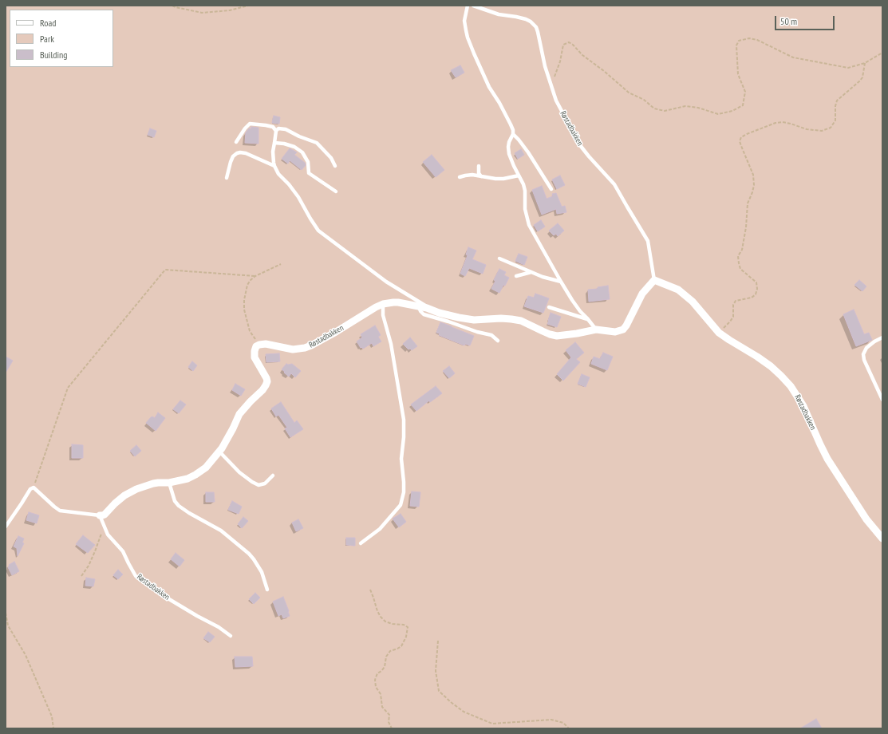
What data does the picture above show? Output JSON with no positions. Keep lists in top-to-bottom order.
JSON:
{
  "streets": {
    "street": ["Røstadbakken"]
  },
  "legend": ["Road", "Park", "Building"],
  "scale_bar": "50 m"
}
